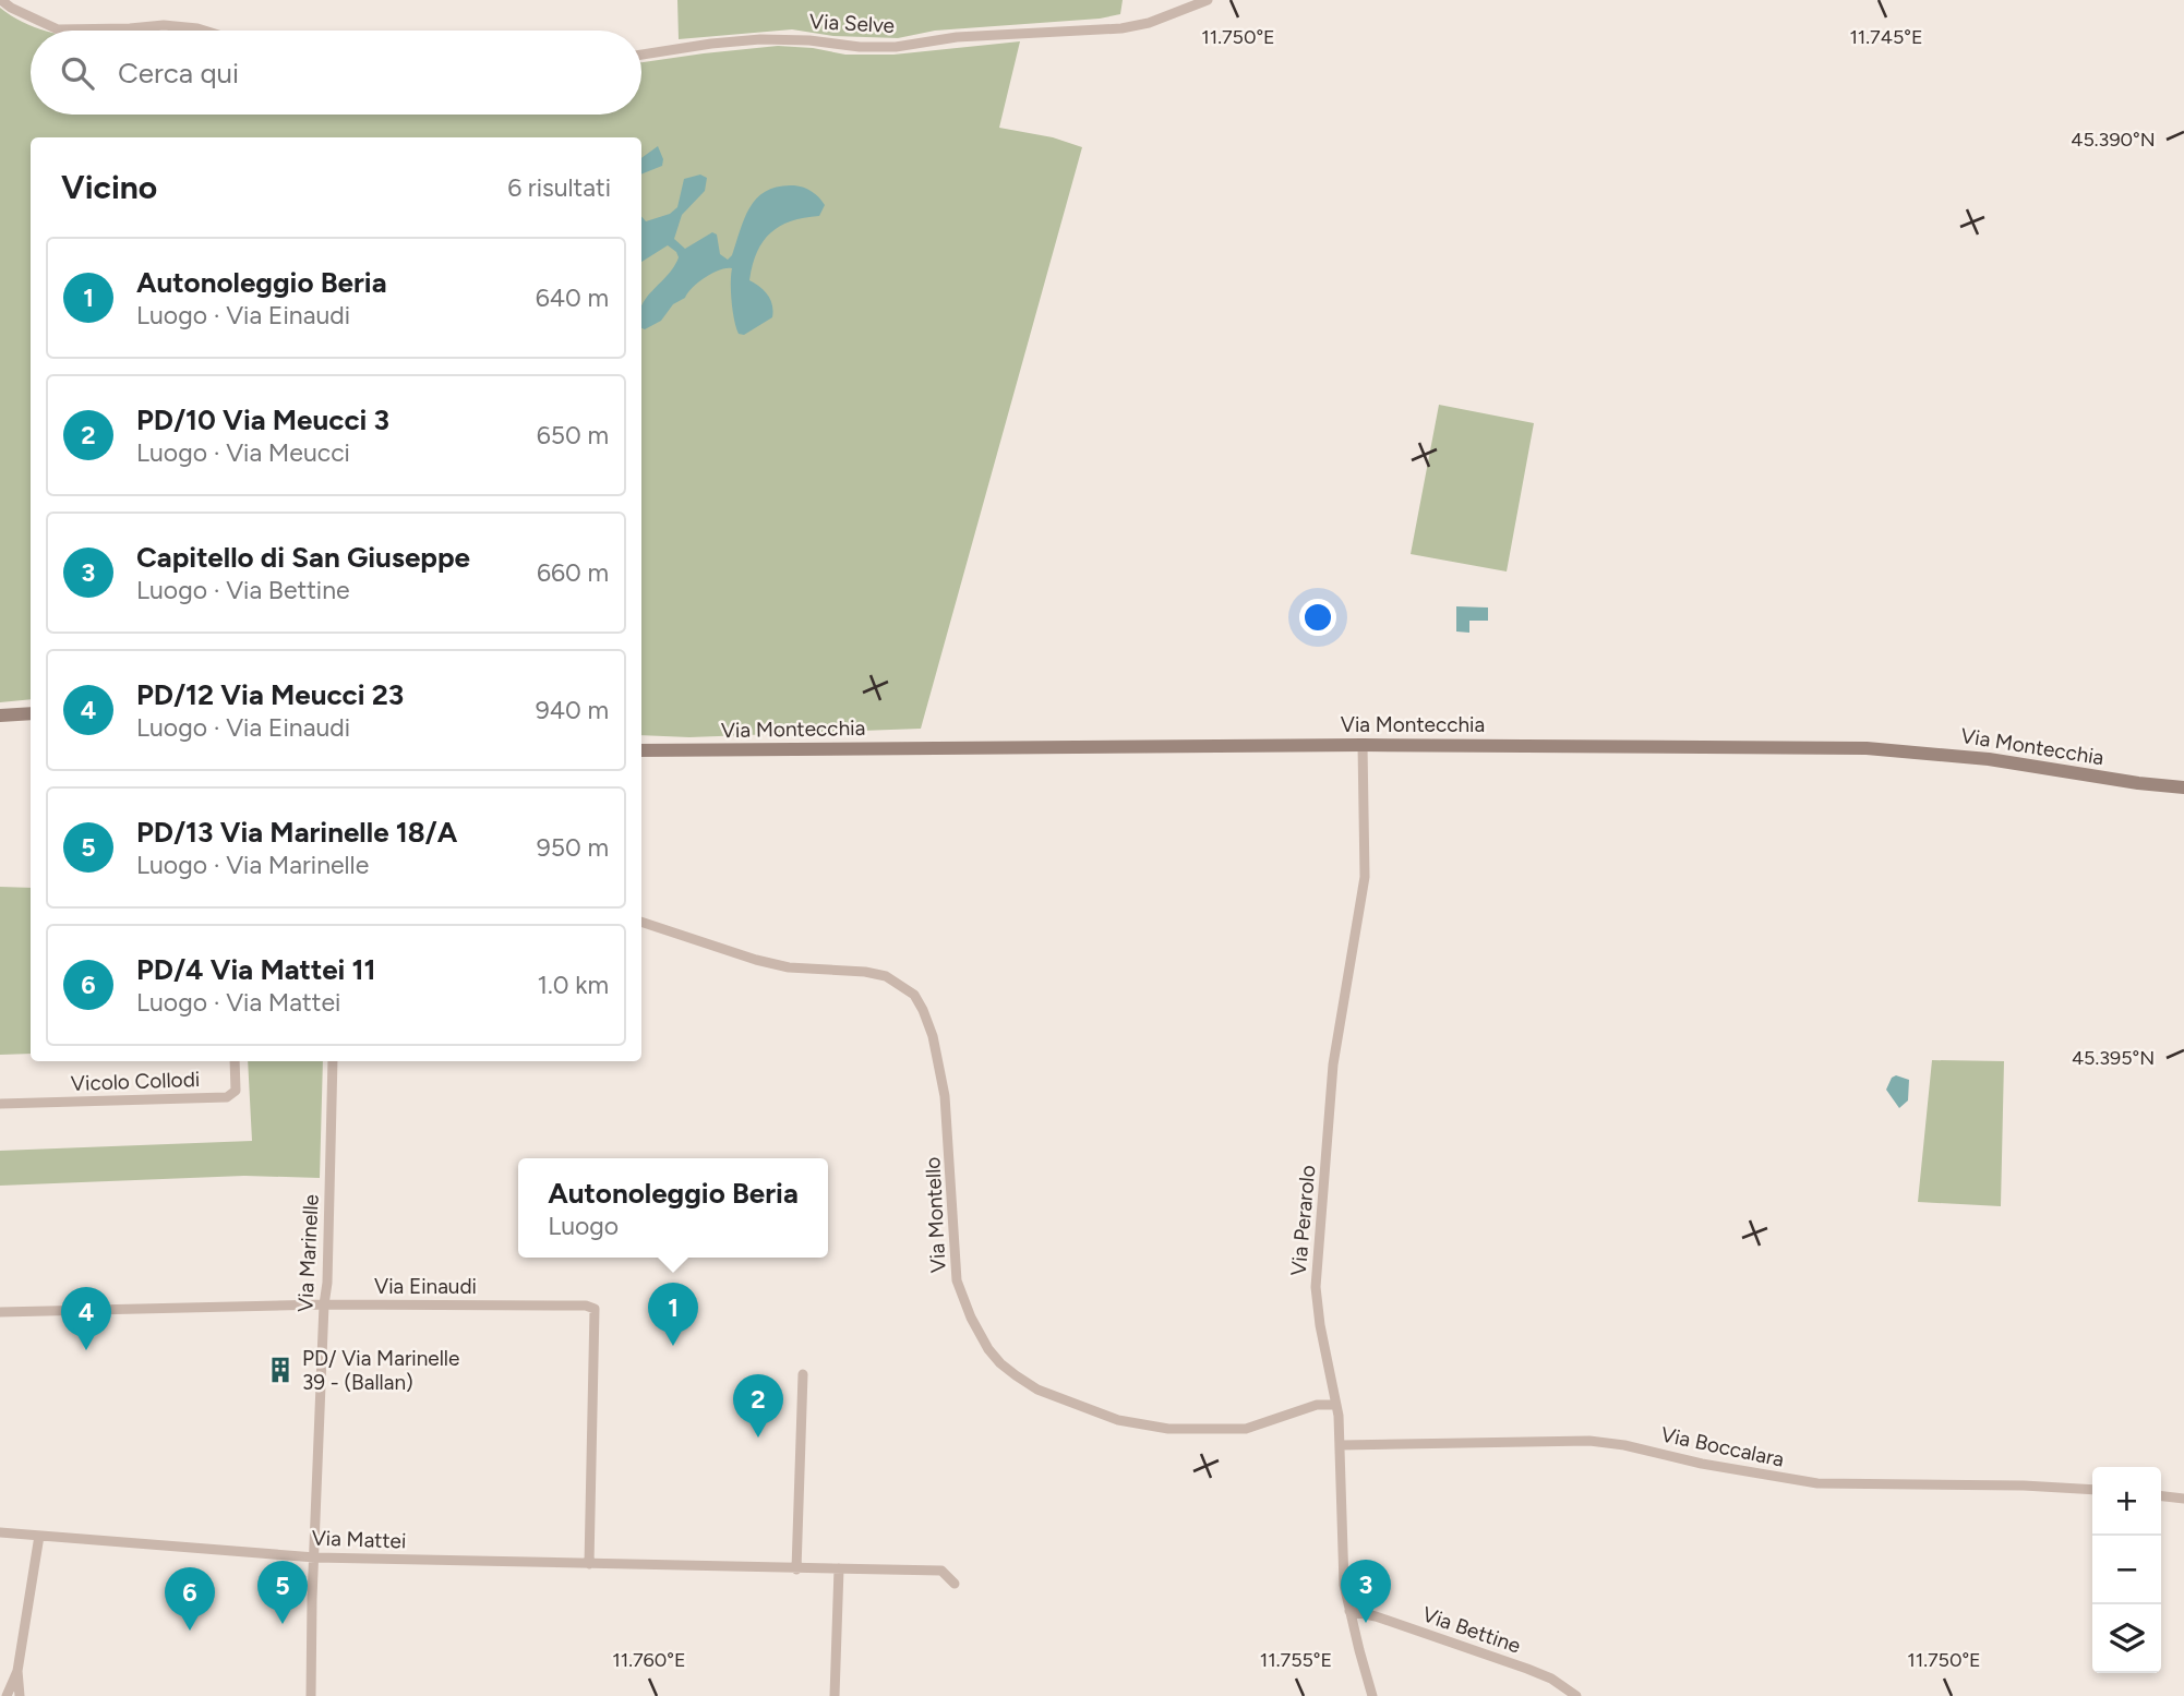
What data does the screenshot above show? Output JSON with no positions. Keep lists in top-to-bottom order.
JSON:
{
  "streets": {
    "street": [
      "Via Selve",
      "Via Montecchia",
      "Vicolo Collodi",
      "Via Montello",
      "Via Perarolo",
      "Via Marinelle",
      "Via Einaudi",
      "Via Boccalara",
      "Via Mattei",
      "Via Bettine"
    ]
  },
  "crossings": [
    ["Via Montecchia", "Via Perarolo"],
    ["Via Montello", "Via Perarolo"],
    ["Via Perarolo", "Via Boccalara"],
    ["Via Perarolo", "Via Bettine"],
    ["Via Marinelle", "Via Einaudi"],
    ["Via Marinelle", "Via Mattei"],
    ["Via Einaudi", "Via Mattei"]
  ],
  "places": {
    "building": ["PD/ Via Marinelle 39 - (Ballan)"]
  },
  "page": {
    "search": "Cerca qui",
    "heading": ["Vicino", "6 risultati"],
    "list": [
      {
        "mark": "1",
        "name": "Autonoleggio Beria",
        "note": "Luogo · Via Einaudi",
        "value": "640 m"
      },
      {
        "mark": "2",
        "name": "PD/10 Via Meucci 3",
        "note": "Luogo · Via Meucci",
        "value": "650 m"
      },
      {
        "mark": "3",
        "name": "Capitello di San Giuseppe",
        "note": "Luogo · Via Bettine",
        "value": "660 m"
      },
      {
        "mark": "4",
        "name": "PD/12 Via Meucci 23",
        "note": "Luogo · Via Einaudi",
        "value": "940 m"
      },
      {
        "mark": "5",
        "name": "PD/13 Via Marinelle 18/A",
        "note": "Luogo · Via Marinelle",
        "value": "950 m"
      },
      {
        "mark": "6",
        "name": "PD/4 Via Mattei 11",
        "note": "Luogo · Via Mattei",
        "value": "1.0 km"
      }
    ],
    "popup": ["Autonoleggio Beria", "Luogo"],
    "pins": [
      "1",
      "4",
      "2",
      "3",
      "5",
      "6"
    ],
    "map_buttons": ["+", "−"]
  },
  "coordinates": [
    "11.750°E",
    "11.745°E",
    "45.390°N",
    "45.395°N",
    "11.760°E",
    "11.755°E"
  ]
}
